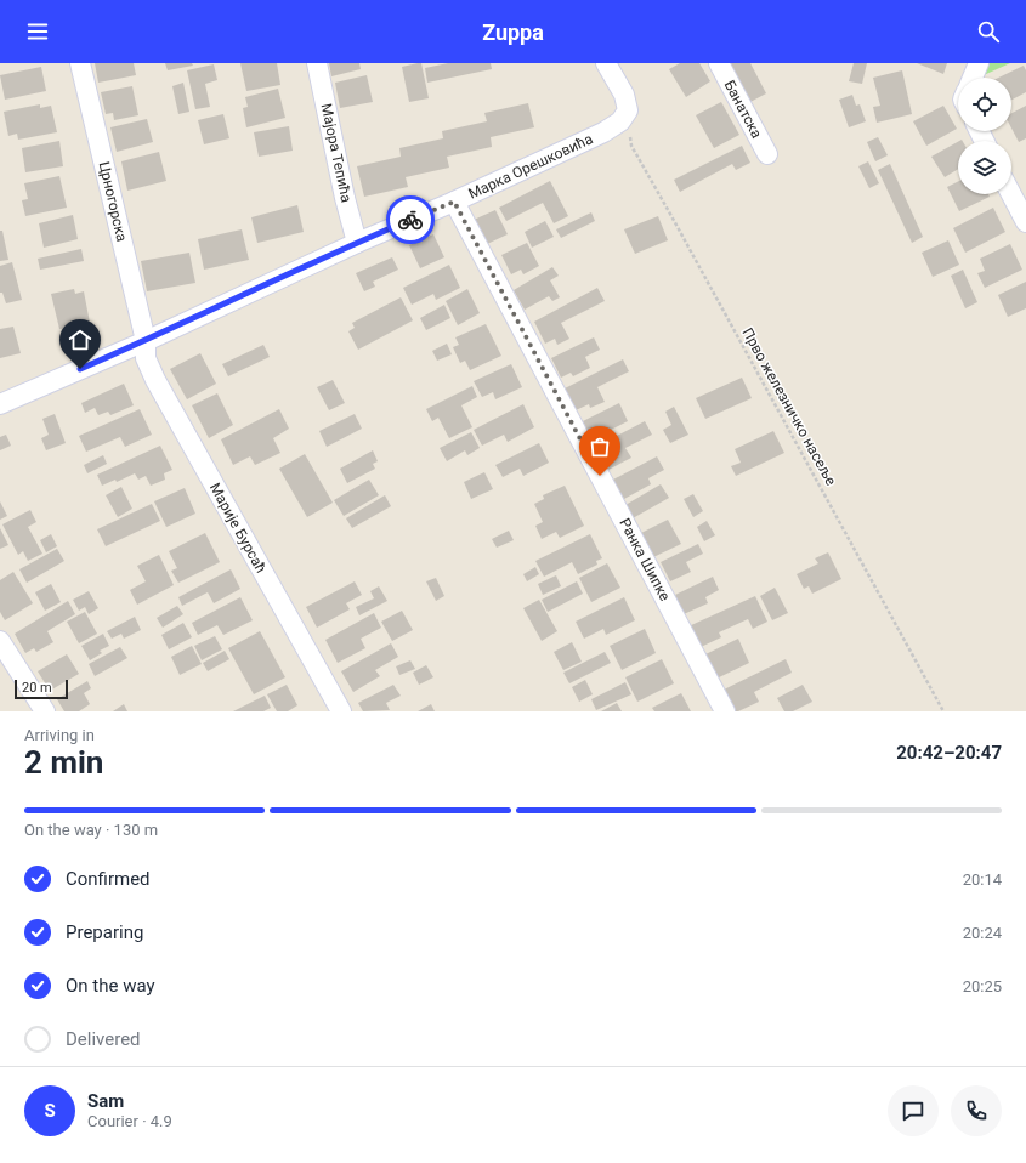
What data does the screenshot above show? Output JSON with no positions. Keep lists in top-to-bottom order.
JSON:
{
  "streets": {
    "street": [
      "Банатска",
      "Мајора Тепића",
      "Марка Орешковића",
      "Црногорска",
      "Марије Бурсаћ",
      "Ранка Шипке"
    ],
    "path": ["Прво железничко насеље"]
  },
  "crossings": [
    ["Мајора Тепића", "Марка Орешковића"],
    ["Марка Орешковића", "Црногорска"],
    ["Марка Орешковића", "Прво железничко насеље"],
    ["Марка Орешковића", "Марије Бурсаћ"],
    ["Марка Орешковића", "Ранка Шипке"],
    ["Црногорска", "Марије Бурсаћ"]
  ],
  "scale_bar": "20 m",
  "page": {
    "header": "Zuppa",
    "scale": "20 m",
    "heading": ["2 min", "Arriving in", "20:42–20:47"],
    "panel": ["Sam", "Courier · 4.9"],
    "bar": "On the way · 130 m",
    "list": [
      ["Confirmed", "20:14"],
      ["Preparing", "20:24"],
      ["On the way", "20:25"],
      "Delivered"
    ],
    "round": "S"
  }
}
